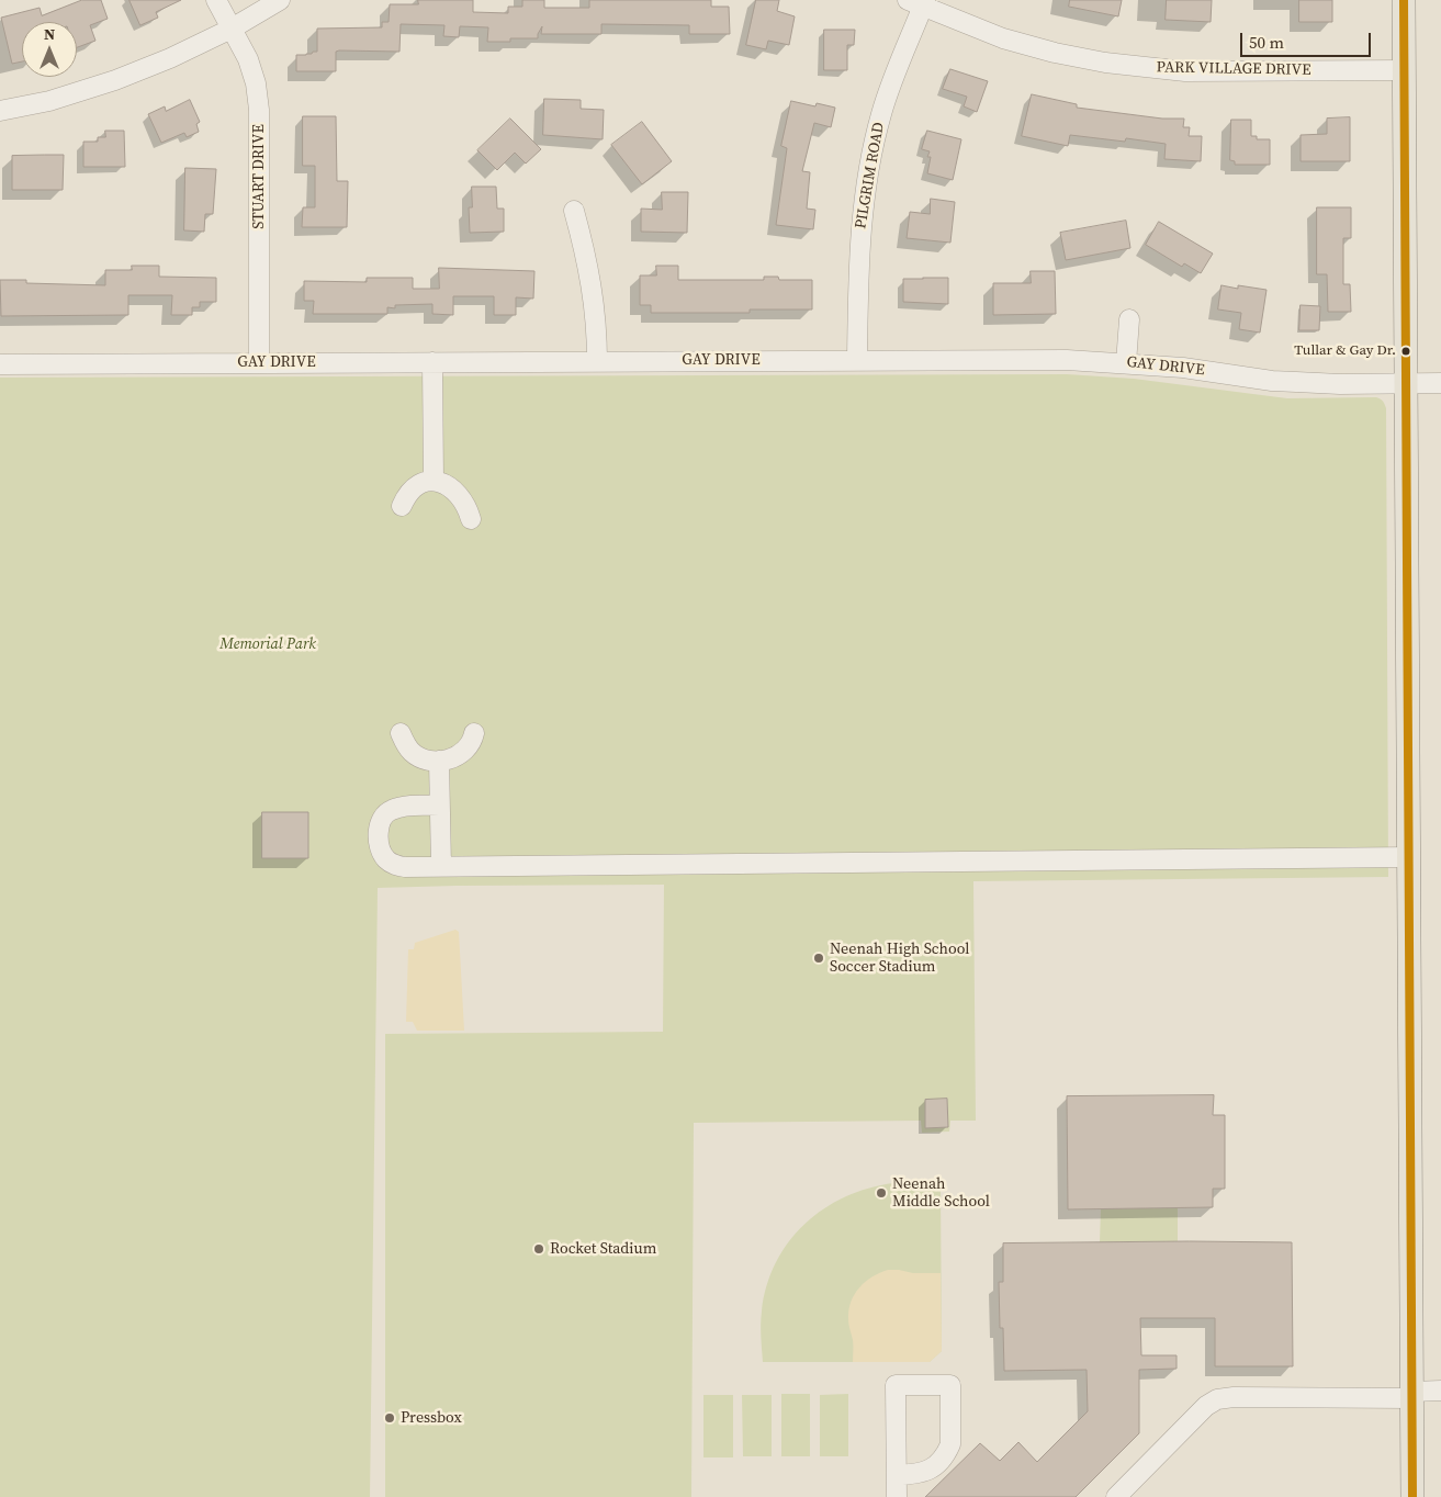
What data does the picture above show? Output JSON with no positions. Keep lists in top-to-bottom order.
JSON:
{
  "streets": {
    "street": [
      "PARK VILLAGE DRIVE",
      "PILGRIM ROAD",
      "STUART DRIVE",
      "GAY DRIVE"
    ]
  },
  "crossings": [
    ["PARK VILLAGE DRIVE", "PILGRIM ROAD"],
    ["PILGRIM ROAD", "GAY DRIVE"],
    ["STUART DRIVE", "GAY DRIVE"]
  ],
  "parks": ["Memorial Park"],
  "places": [
    "Tullar & Gay Dr.",
    "Neenah High School Soccer Stadium",
    "Neenah Middle School",
    "Rocket Stadium",
    "Pressbox"
  ],
  "scale_bar": "50 m",
  "north": "top"
}
